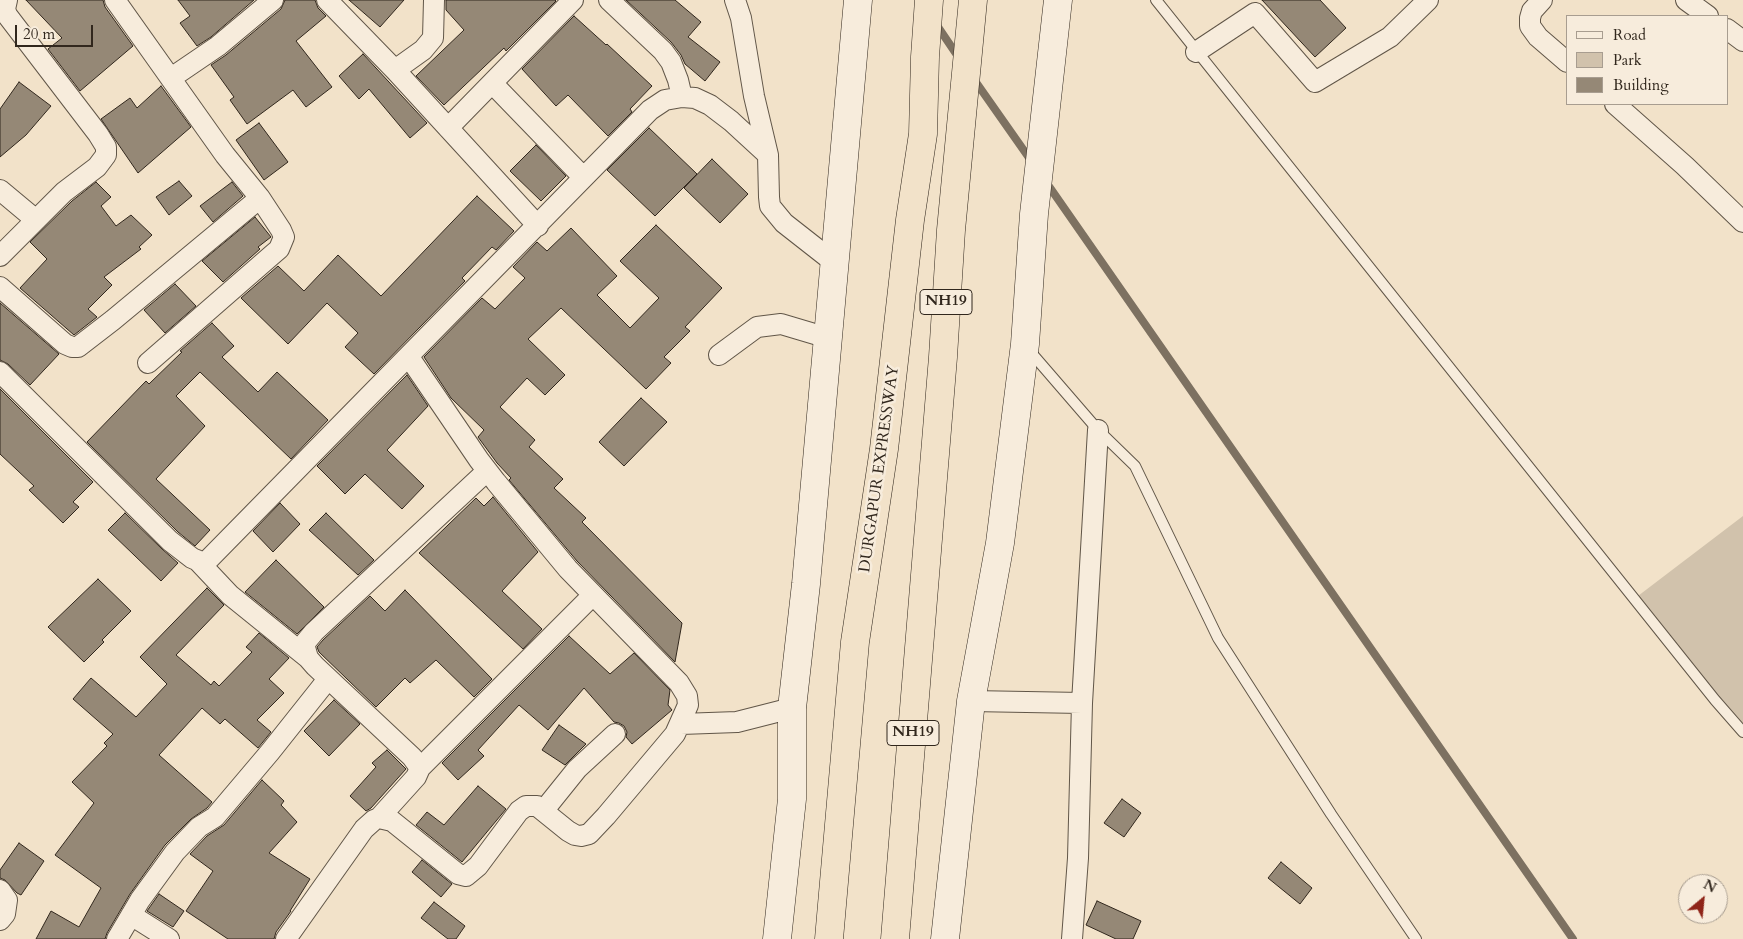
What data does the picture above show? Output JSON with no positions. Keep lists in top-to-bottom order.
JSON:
{
  "streets": {
    "highway": ["NH19", "DURGAPUR EXPRESSWAY"]
  },
  "legend": ["Road", "Park", "Building"],
  "scale_bar": "20 m",
  "north": "top right"
}
